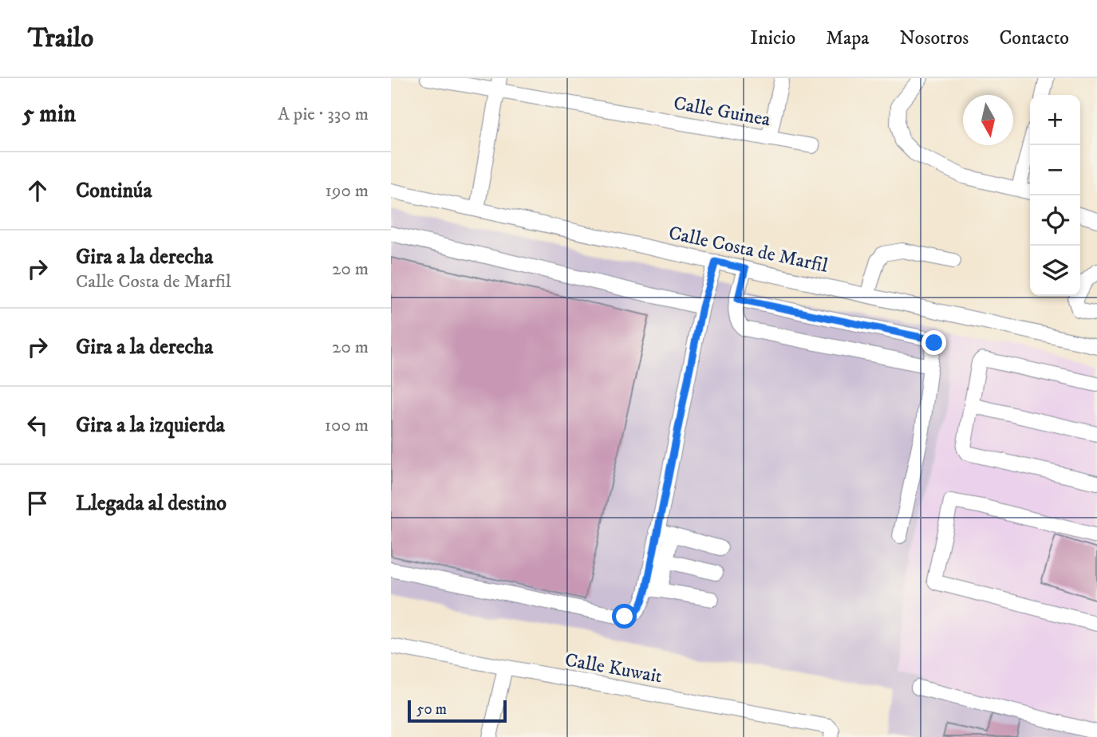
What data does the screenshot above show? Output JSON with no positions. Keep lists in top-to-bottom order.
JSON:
{
  "streets": {
    "street": ["Calle Guinea", "Calle Costa de Marfil", "Calle Kuwait"]
  },
  "scale_bar": "50 m",
  "north": "bottom",
  "page": {
    "header": "Trailo",
    "nav": [
      "Inicio",
      "Mapa",
      "Nosotros",
      "Contacto"
    ],
    "heading": ["5 min", "A pie · 330 m"],
    "map_buttons": ["+", "−"],
    "list": [
      ["Continúa", "190 m"],
      ["Gira a la derecha", "Calle Costa de Marfil", "20 m"],
      ["Gira a la derecha", "20 m"],
      ["Gira a la izquierda", "100 m"],
      "Llegada al destino"
    ],
    "scale": "50 m"
  }
}
